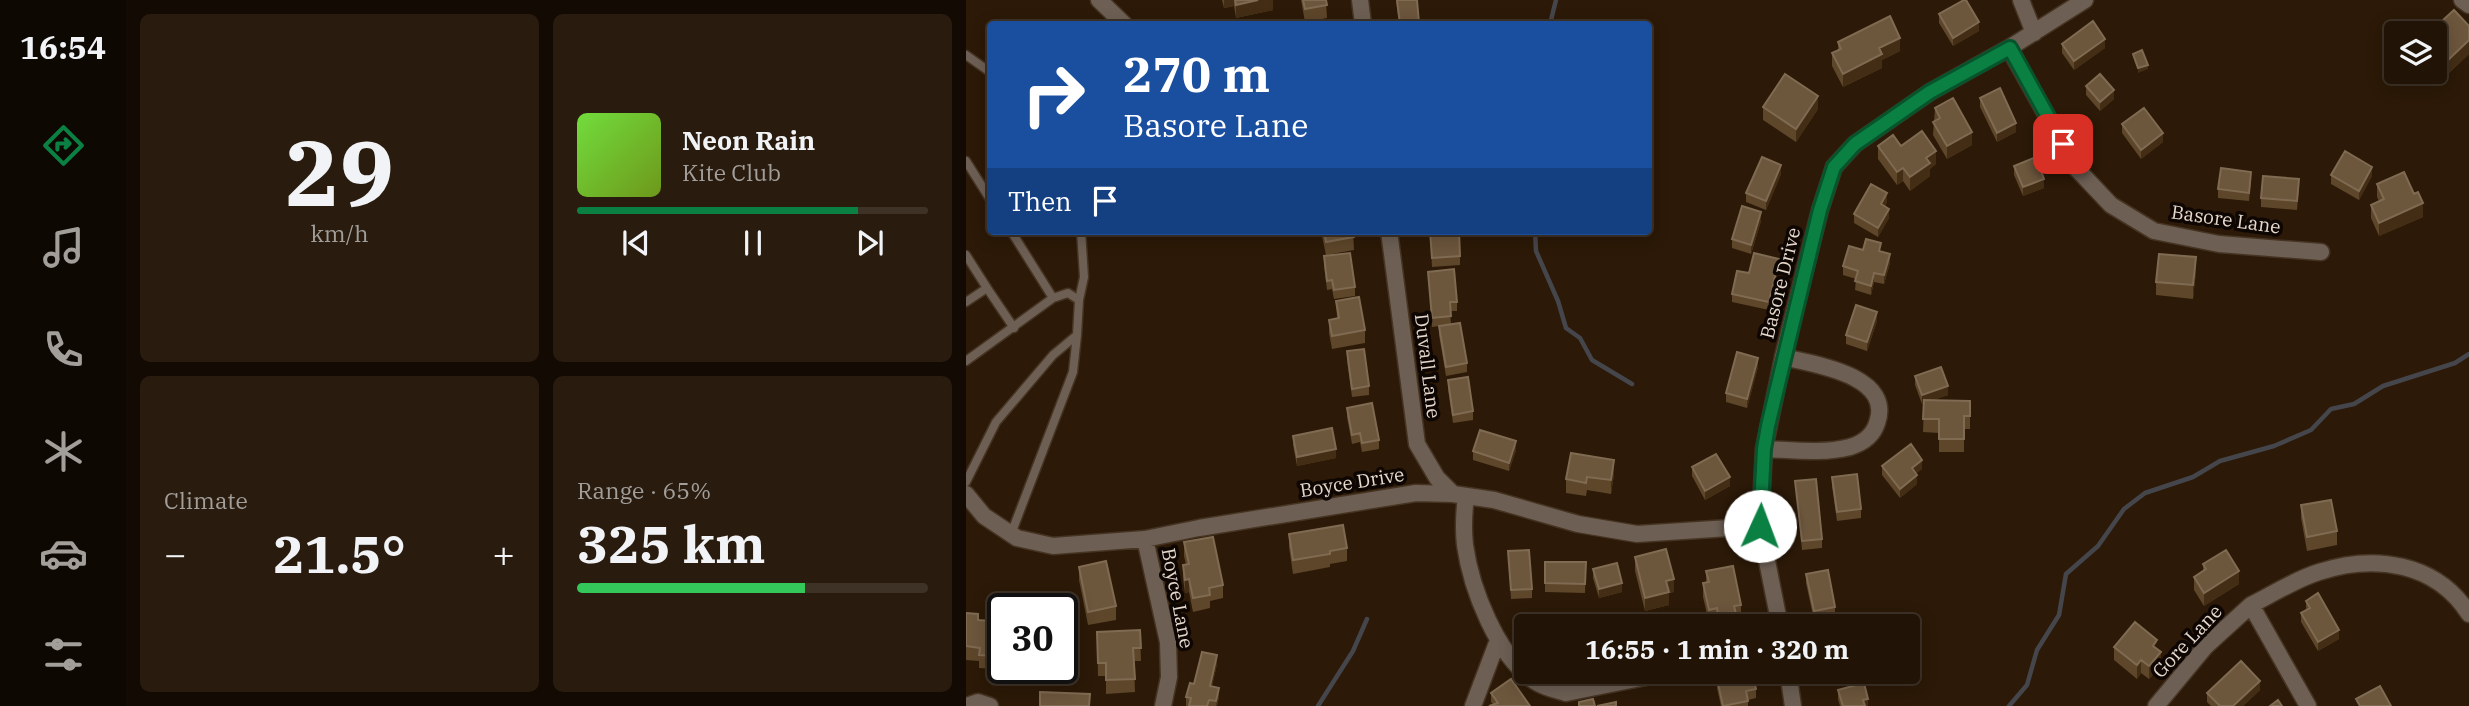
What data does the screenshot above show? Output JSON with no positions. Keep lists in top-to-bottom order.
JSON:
{
  "streets": {
    "street": [
      "Basore Lane",
      "Basore Drive",
      "Duvall Lane",
      "Boyce Drive",
      "Boyce Lane",
      "Gore Lane"
    ]
  },
  "crossings": [
    ["Basore Lane", "Basore Drive"],
    ["Basore Drive", "Boyce Drive"],
    ["Duvall Lane", "Boyce Drive"],
    ["Boyce Drive", "Boyce Lane"]
  ],
  "page": {
    "tabs": "16:54",
    "tile": [
      ["29", "km/h"],
      "Climate",
      ["Range · 65%", "325 km"]
    ],
    "turn": ["270 m", "Basore Lane"],
    "song": ["Neon Rain", "Kite Club"],
    "then": "Then",
    "heat": ["−", "21.5°", "+"],
    "limit": "30",
    "trip": "16:55 · 1 min · 320 m"
  }
}
